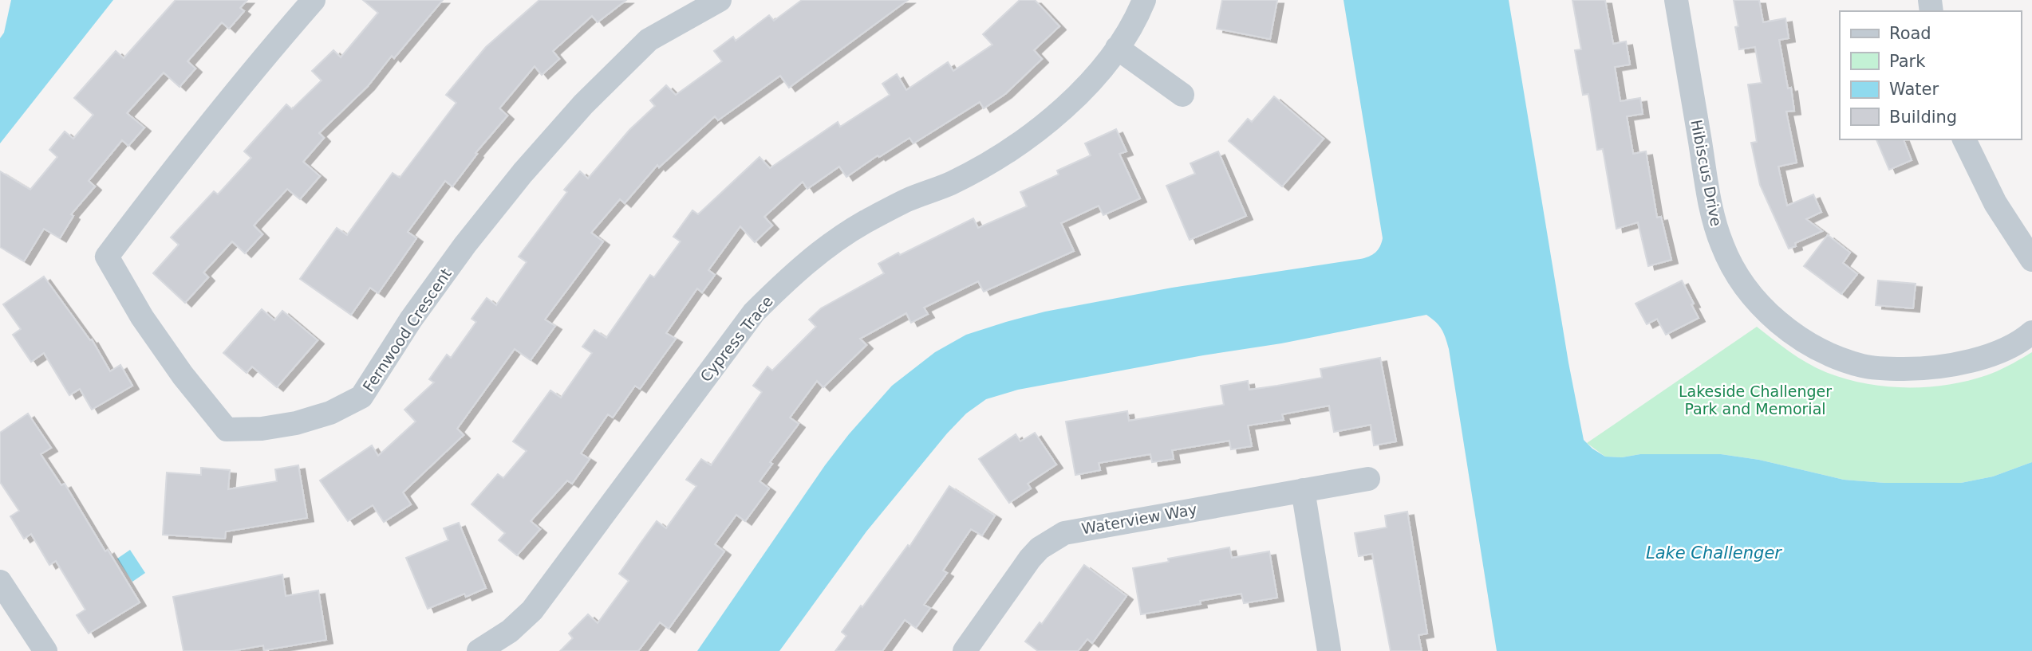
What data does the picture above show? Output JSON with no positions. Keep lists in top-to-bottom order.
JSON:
{
  "streets": {
    "street": [
      "Hibiscus Drive",
      "Fernwood Crescent",
      "Cypress Trace",
      "Waterview Way"
    ]
  },
  "water": ["Lake Challenger"],
  "parks": ["Lakeside Challenger Park and Memorial"],
  "legend": [
    "Road",
    "Park",
    "Water",
    "Building"
  ]
}
